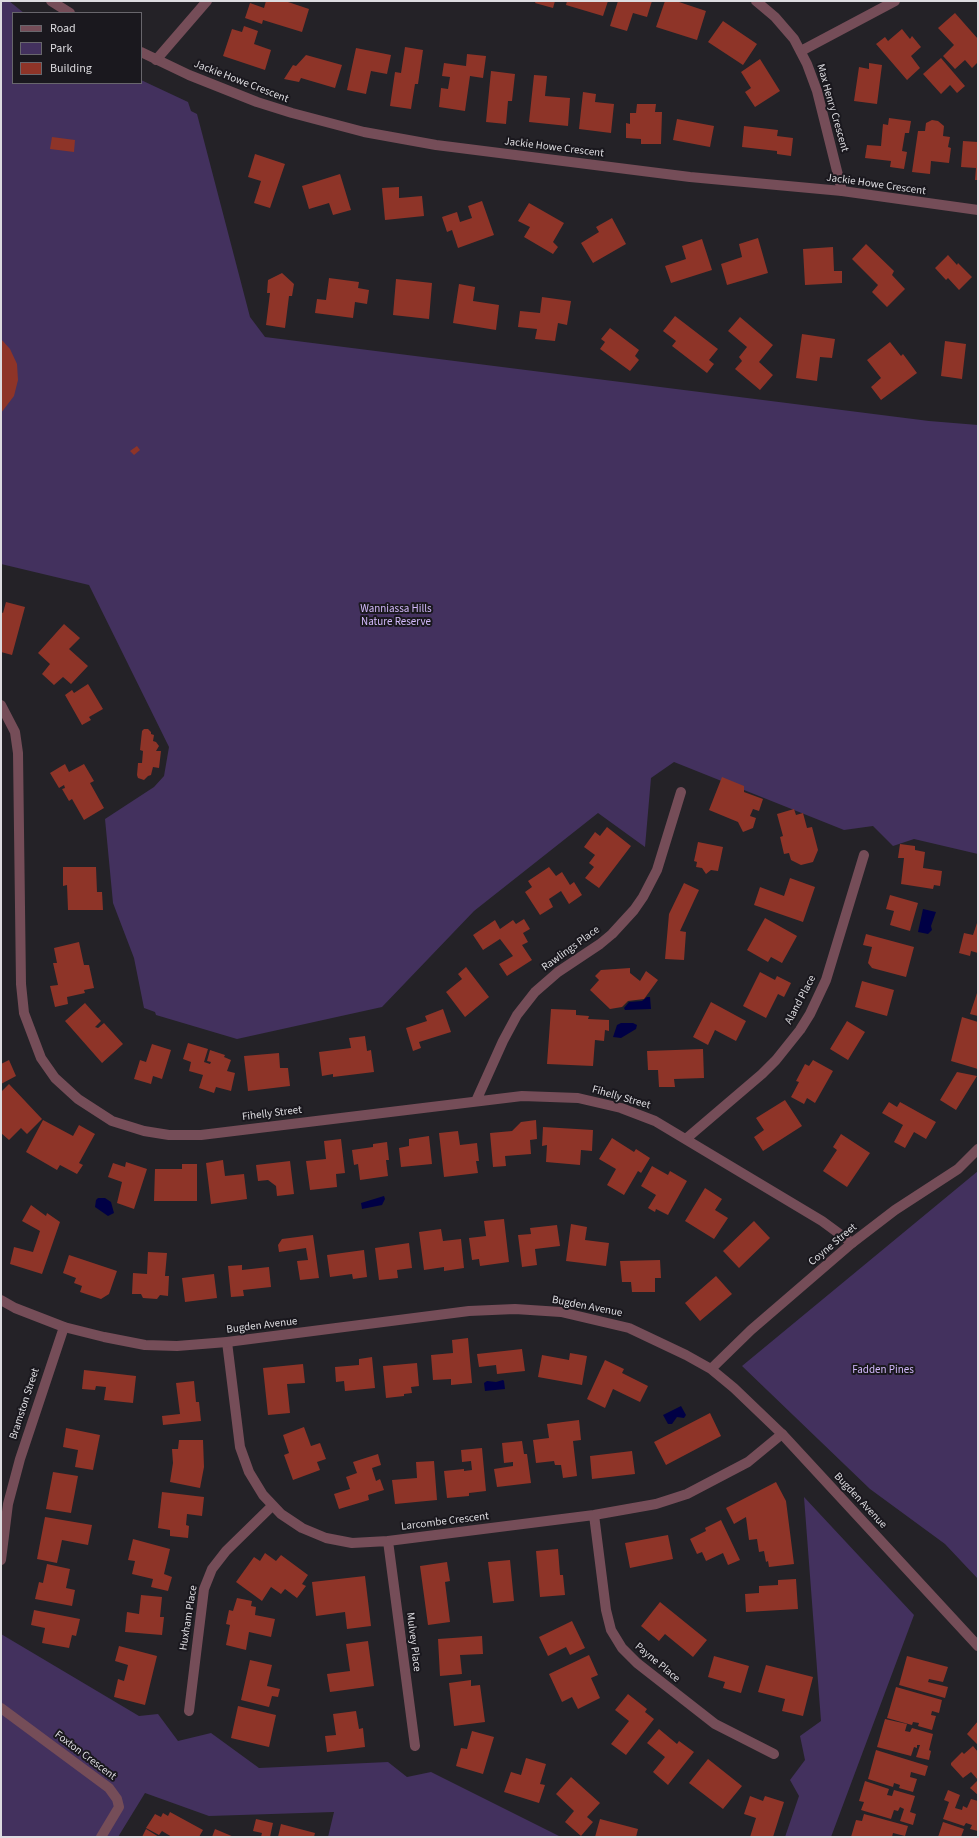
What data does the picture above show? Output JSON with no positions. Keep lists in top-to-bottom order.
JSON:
{
  "streets": {
    "street": [
      "Jackie Howe Crescent",
      "Max Henry Crescent",
      "Rawlings Place",
      "Aland Place",
      "Fihelly Street",
      "Coyne Street",
      "Bugden Avenue",
      "Bramston Street",
      "Larcombe Crescent",
      "Huxham Place",
      "Mulvey Place",
      "Payne Place",
      "Foxton Crescent"
    ]
  },
  "crossings": [
    ["Jackie Howe Crescent", "Max Henry Crescent"],
    ["Rawlings Place", "Fihelly Street"],
    ["Aland Place", "Fihelly Street"],
    ["Fihelly Street", "Coyne Street"],
    ["Coyne Street", "Bugden Avenue"],
    ["Bugden Avenue", "Bramston Street"],
    ["Bugden Avenue", "Larcombe Crescent"],
    ["Larcombe Crescent", "Huxham Place"],
    ["Larcombe Crescent", "Mulvey Place"],
    ["Larcombe Crescent", "Payne Place"]
  ],
  "parks": ["Wanniassa Hills Nature Reserve", "Fadden Pines"],
  "legend": ["Road", "Park", "Building"]
}
